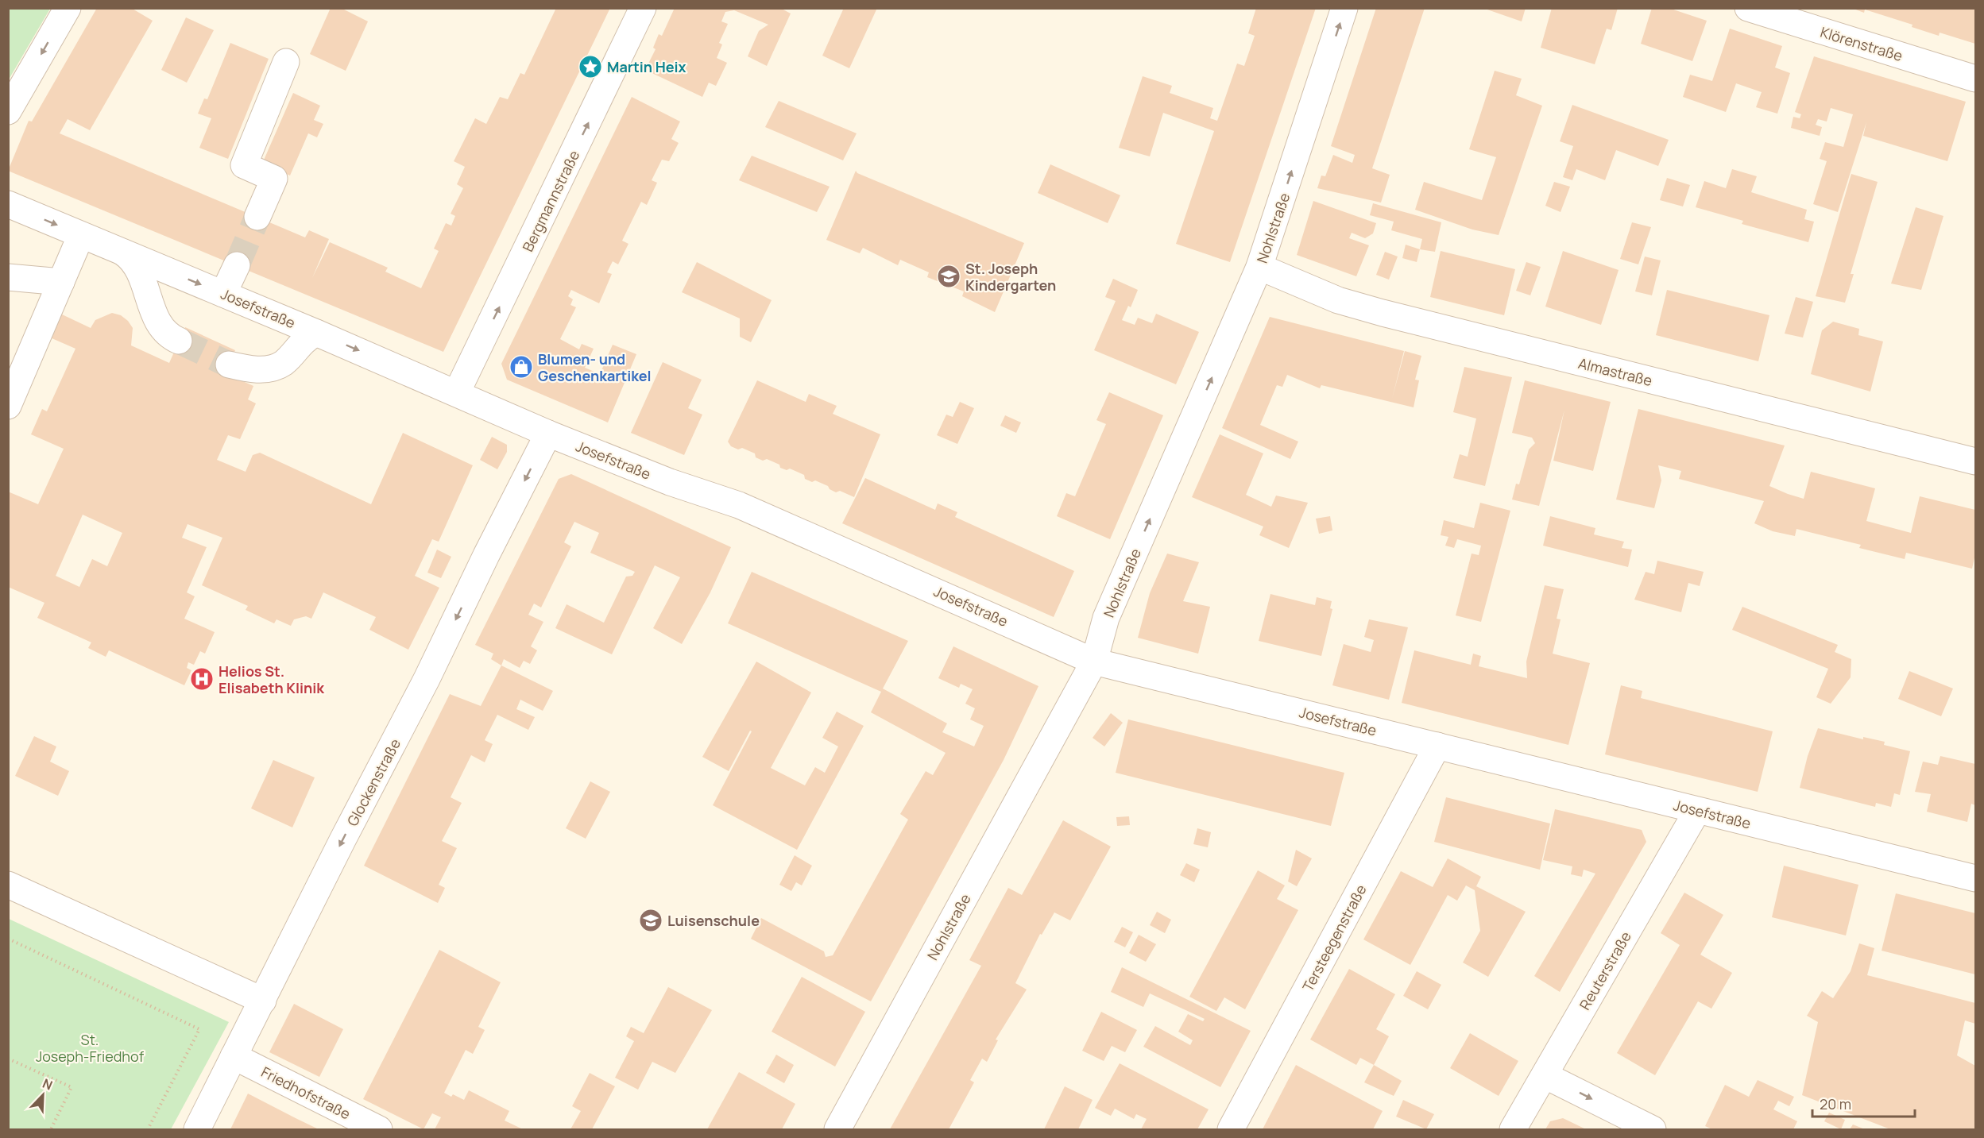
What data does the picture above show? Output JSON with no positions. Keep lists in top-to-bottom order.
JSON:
{
  "streets": {
    "street": [
      "Klörenstraße",
      "Bergmannstraße",
      "Nohlstraße",
      "Josefstraße",
      "Almastraße",
      "Glockenstraße",
      "Tersteegenstraße",
      "Reuterstraße",
      "Friedhofstraße"
    ]
  },
  "crossings": [
    ["Bergmannstraße", "Josefstraße"],
    ["Nohlstraße", "Josefstraße"],
    ["Nohlstraße", "Almastraße"],
    ["Josefstraße", "Glockenstraße"],
    ["Josefstraße", "Tersteegenstraße"],
    ["Josefstraße", "Reuterstraße"],
    ["Glockenstraße", "Friedhofstraße"]
  ],
  "one_way": ["Bergmannstraße", "Nohlstraße", "Glockenstraße"],
  "parks": ["St. Joseph-Friedhof"],
  "places": {
    "place": ["Martin Heix"],
    "school or university": ["St. Joseph Kindergarten", "Luisenschule"],
    "shop": ["Blumen- und Geschenkartikel"],
    "hospital": ["Helios St. Elisabeth Klinik"]
  },
  "scale_bar": "20 m",
  "north": "top right"
}
